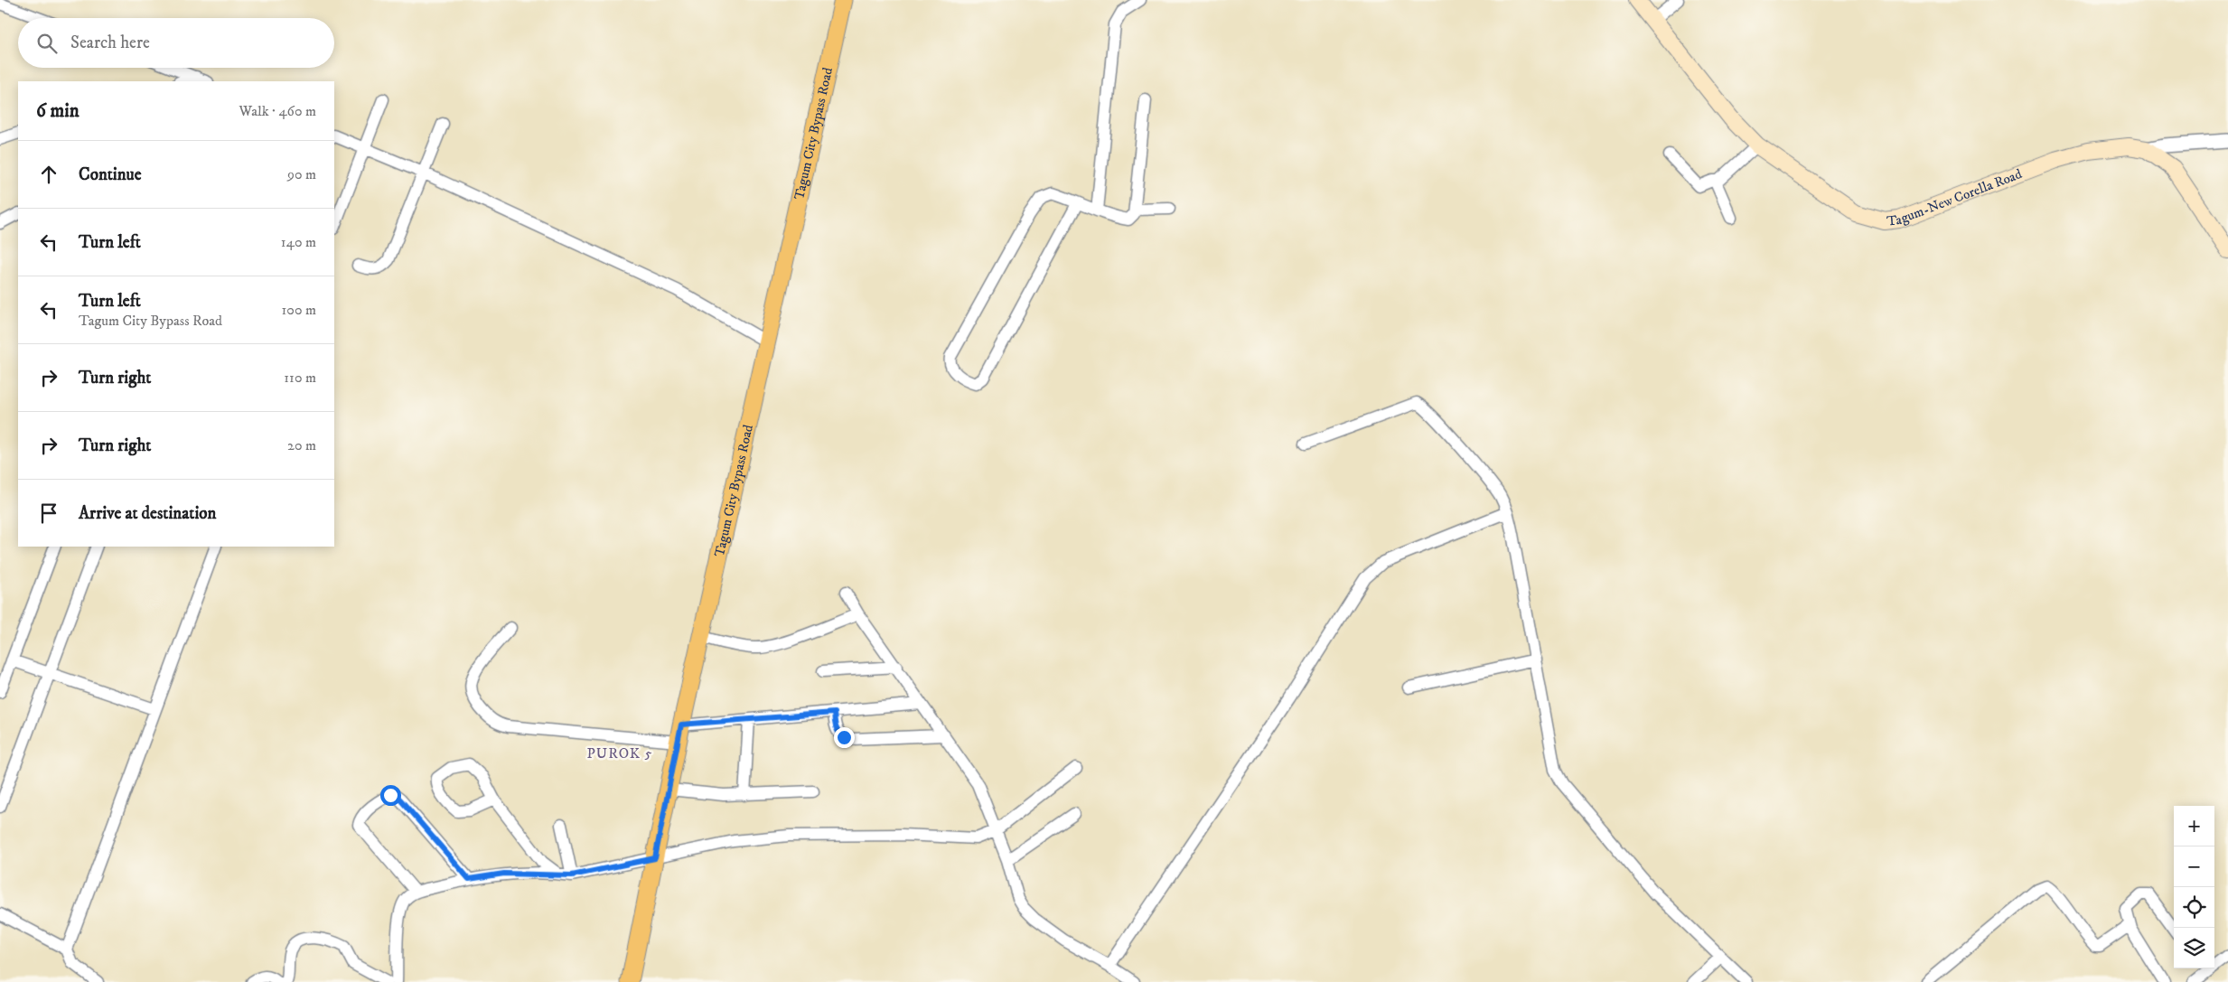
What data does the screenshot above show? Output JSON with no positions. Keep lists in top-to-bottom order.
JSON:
{
  "streets": {
    "main road": ["Tagum City Bypass Road", "Tagum-New Corella Road"]
  },
  "districts": ["PUROK 5"],
  "page": {
    "search": "Search here",
    "heading": ["6 min", "Walk · 460 m"],
    "list": [
      ["Continue", "90 m"],
      ["Turn left", "140 m"],
      ["Turn left", "Tagum City Bypass Road", "100 m"],
      ["Turn right", "110 m"],
      ["Turn right", "20 m"],
      "Arrive at destination"
    ],
    "map_buttons": ["+", "−"]
  }
}
